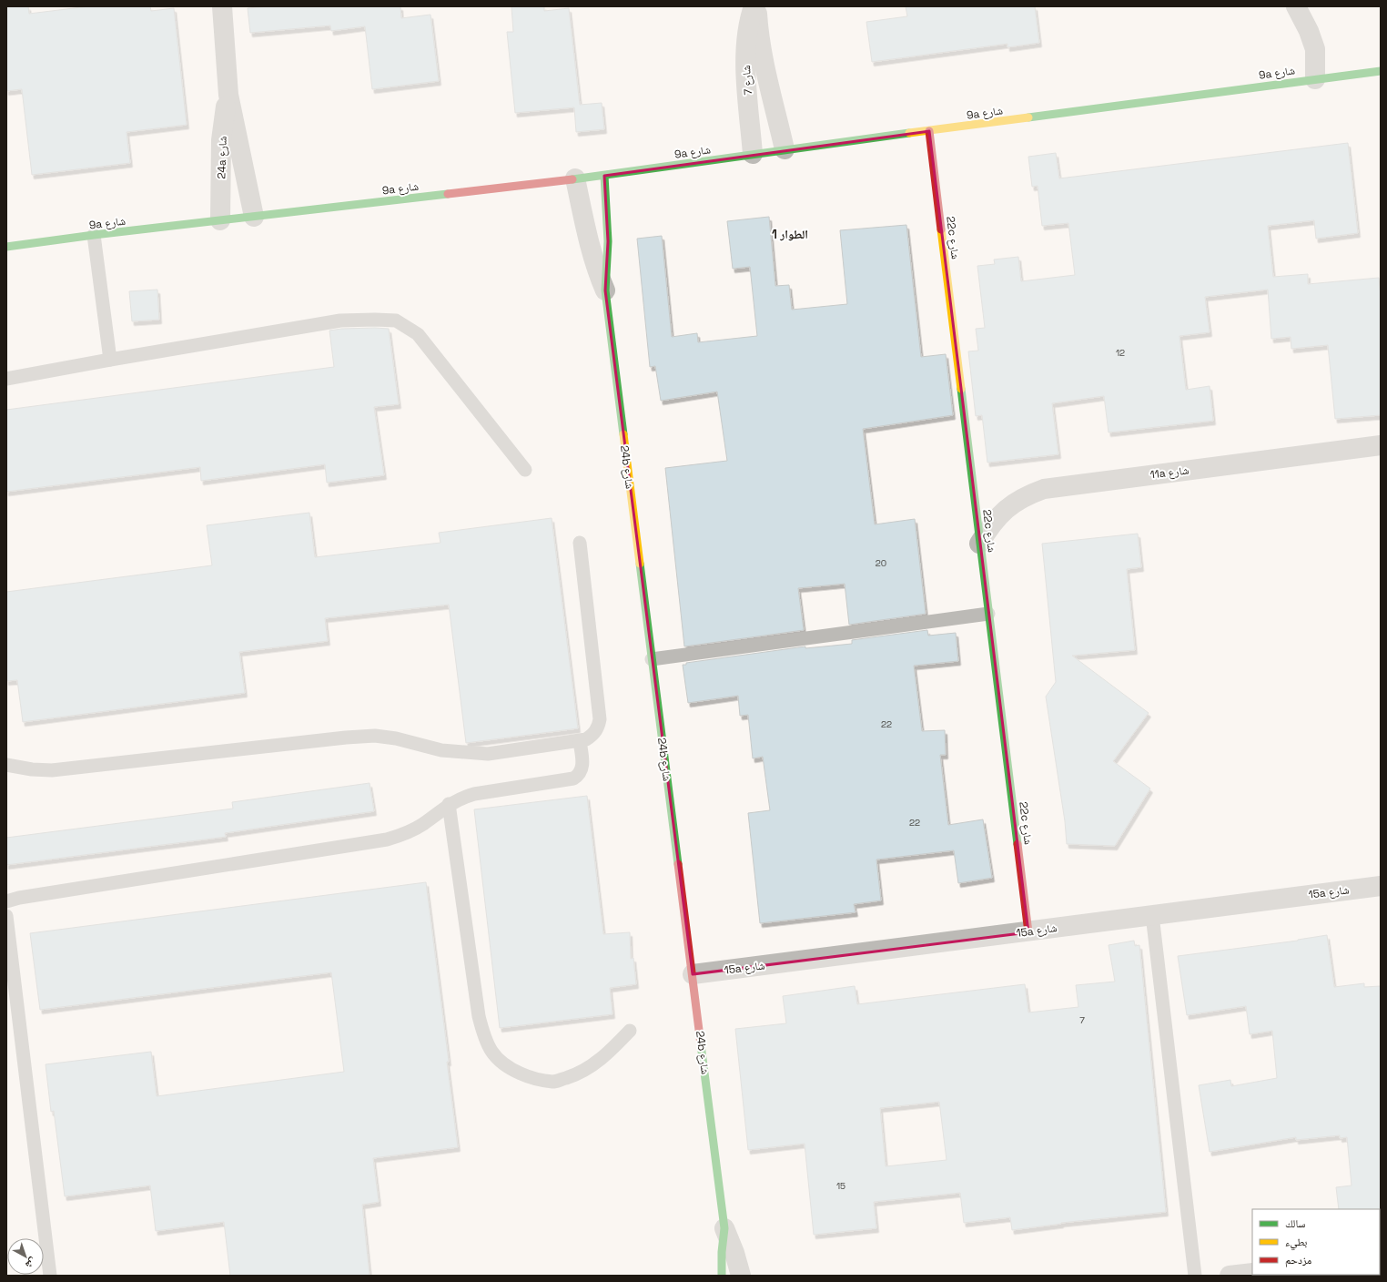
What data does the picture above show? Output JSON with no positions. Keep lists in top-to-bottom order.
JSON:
{
  "streets": {
    "street": [
      "9a شارع",
      "شارع 7",
      "24a شارع",
      "22c شارع",
      "24b شارع",
      "11a شارع",
      "15a شارع"
    ]
  },
  "crossings": [
    ["9a شارع", "شارع 7"],
    ["9a شارع", "24a شارع"],
    ["9a شارع", "22c شارع"],
    ["9a شارع", "24b شارع"],
    ["22c شارع", "11a شارع"],
    ["22c شارع", "15a شارع"],
    ["24b شارع", "15a شارع"]
  ],
  "districts": ["الطوار 1"],
  "house_numbers": [
    "12",
    "20",
    "22",
    "22",
    "7",
    "15"
  ],
  "legend": ["سالك", "بطيء", "مزدحم"],
  "north": "bottom right"
}
